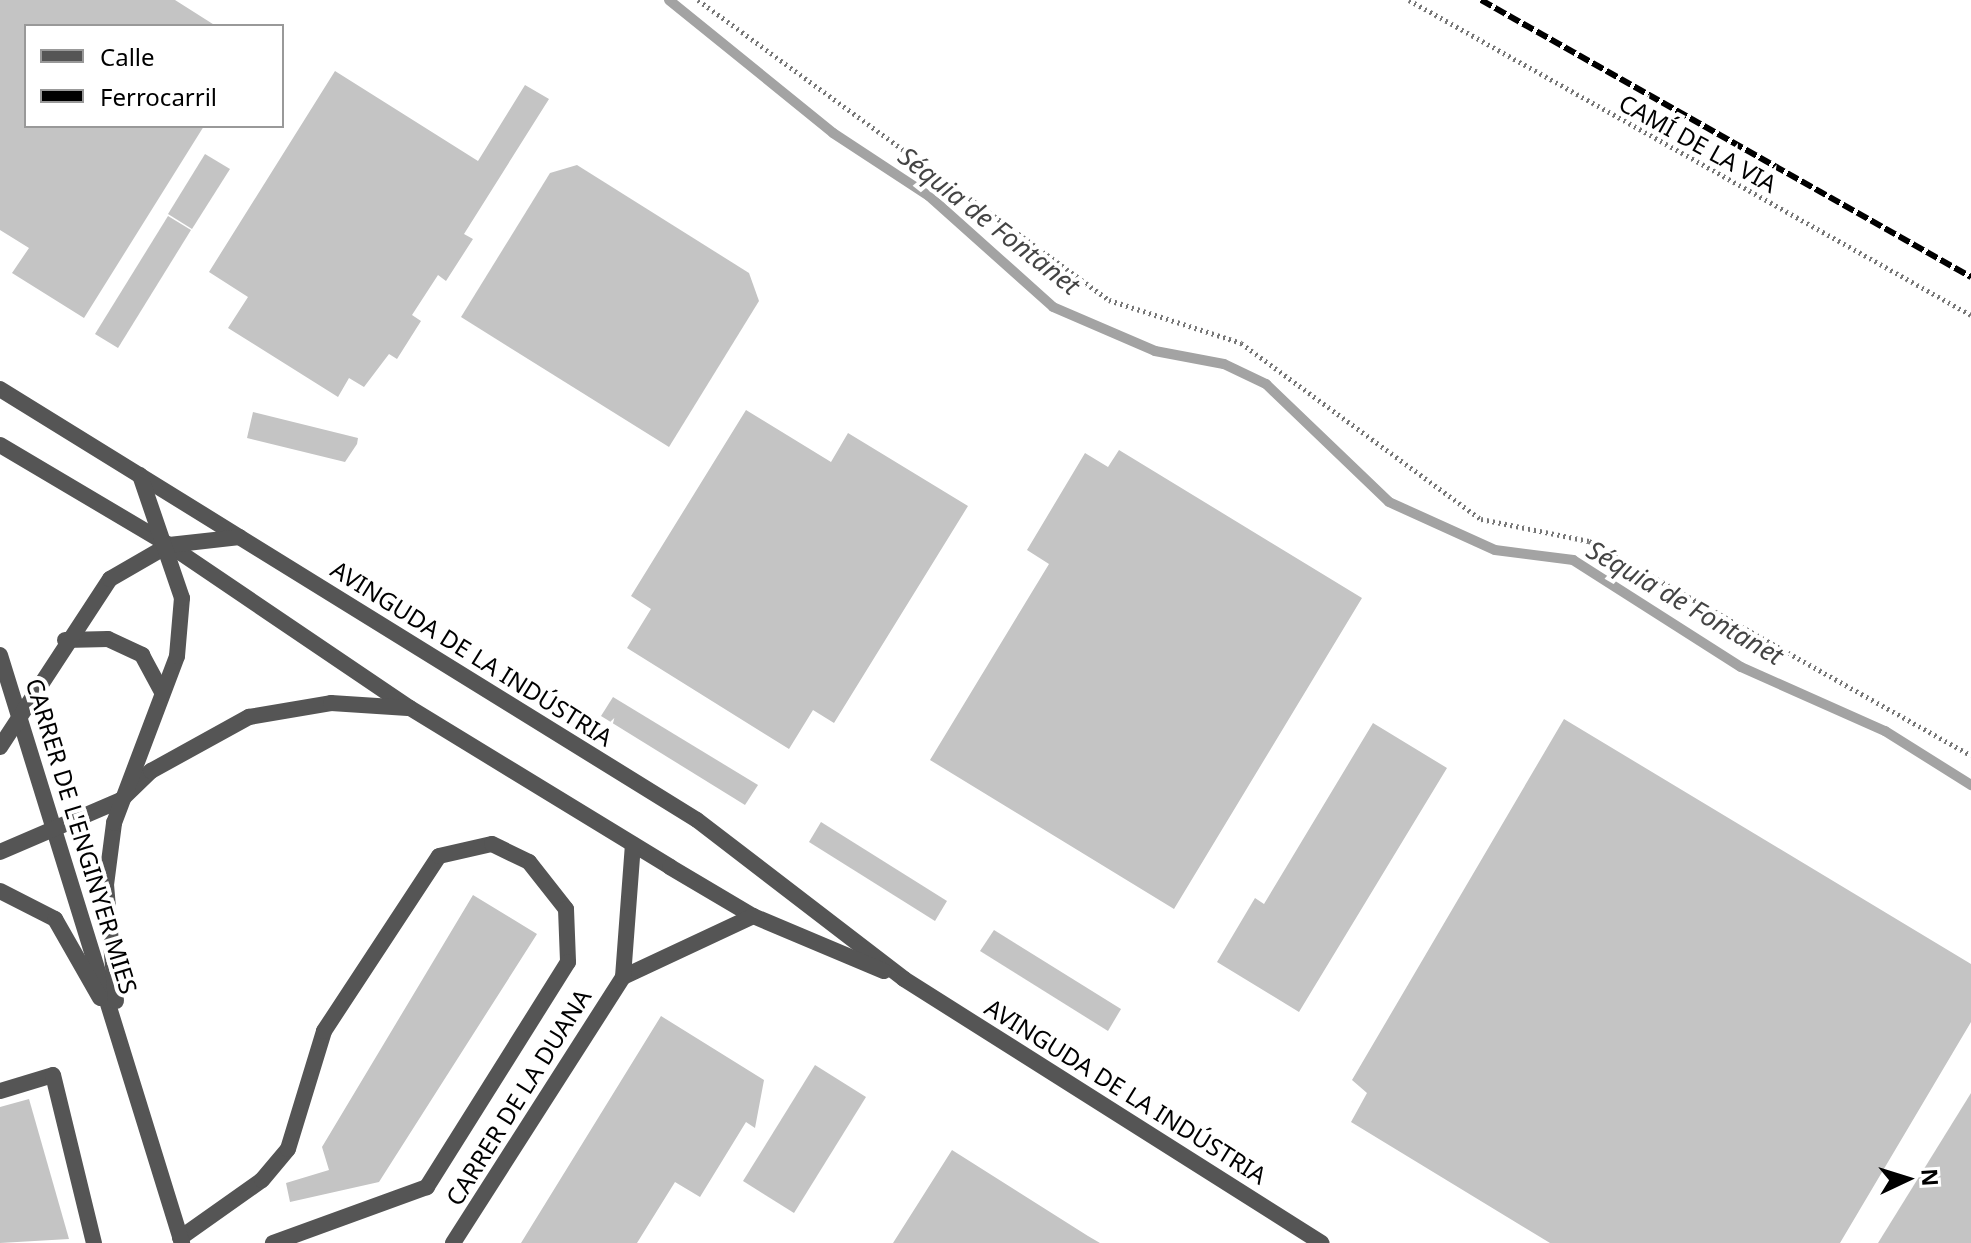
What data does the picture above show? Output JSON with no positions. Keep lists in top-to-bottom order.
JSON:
{
  "streets": {
    "street": ["AVINGUDA DE LA INDÚSTRIA", "CARRER DE L'ENGINYER MIES", "CARRER DE LA DUANA"],
    "path": ["CAMÍ DE LA VIA"]
  },
  "crossings": [
    ["AVINGUDA DE LA INDÚSTRIA", "CARRER DE L'ENGINYER MIES"],
    ["AVINGUDA DE LA INDÚSTRIA", "CARRER DE LA DUANA"]
  ],
  "water": ["Séquia de Fontanet"],
  "legend": ["Calle", "Ferrocarril"],
  "north": "right"
}
